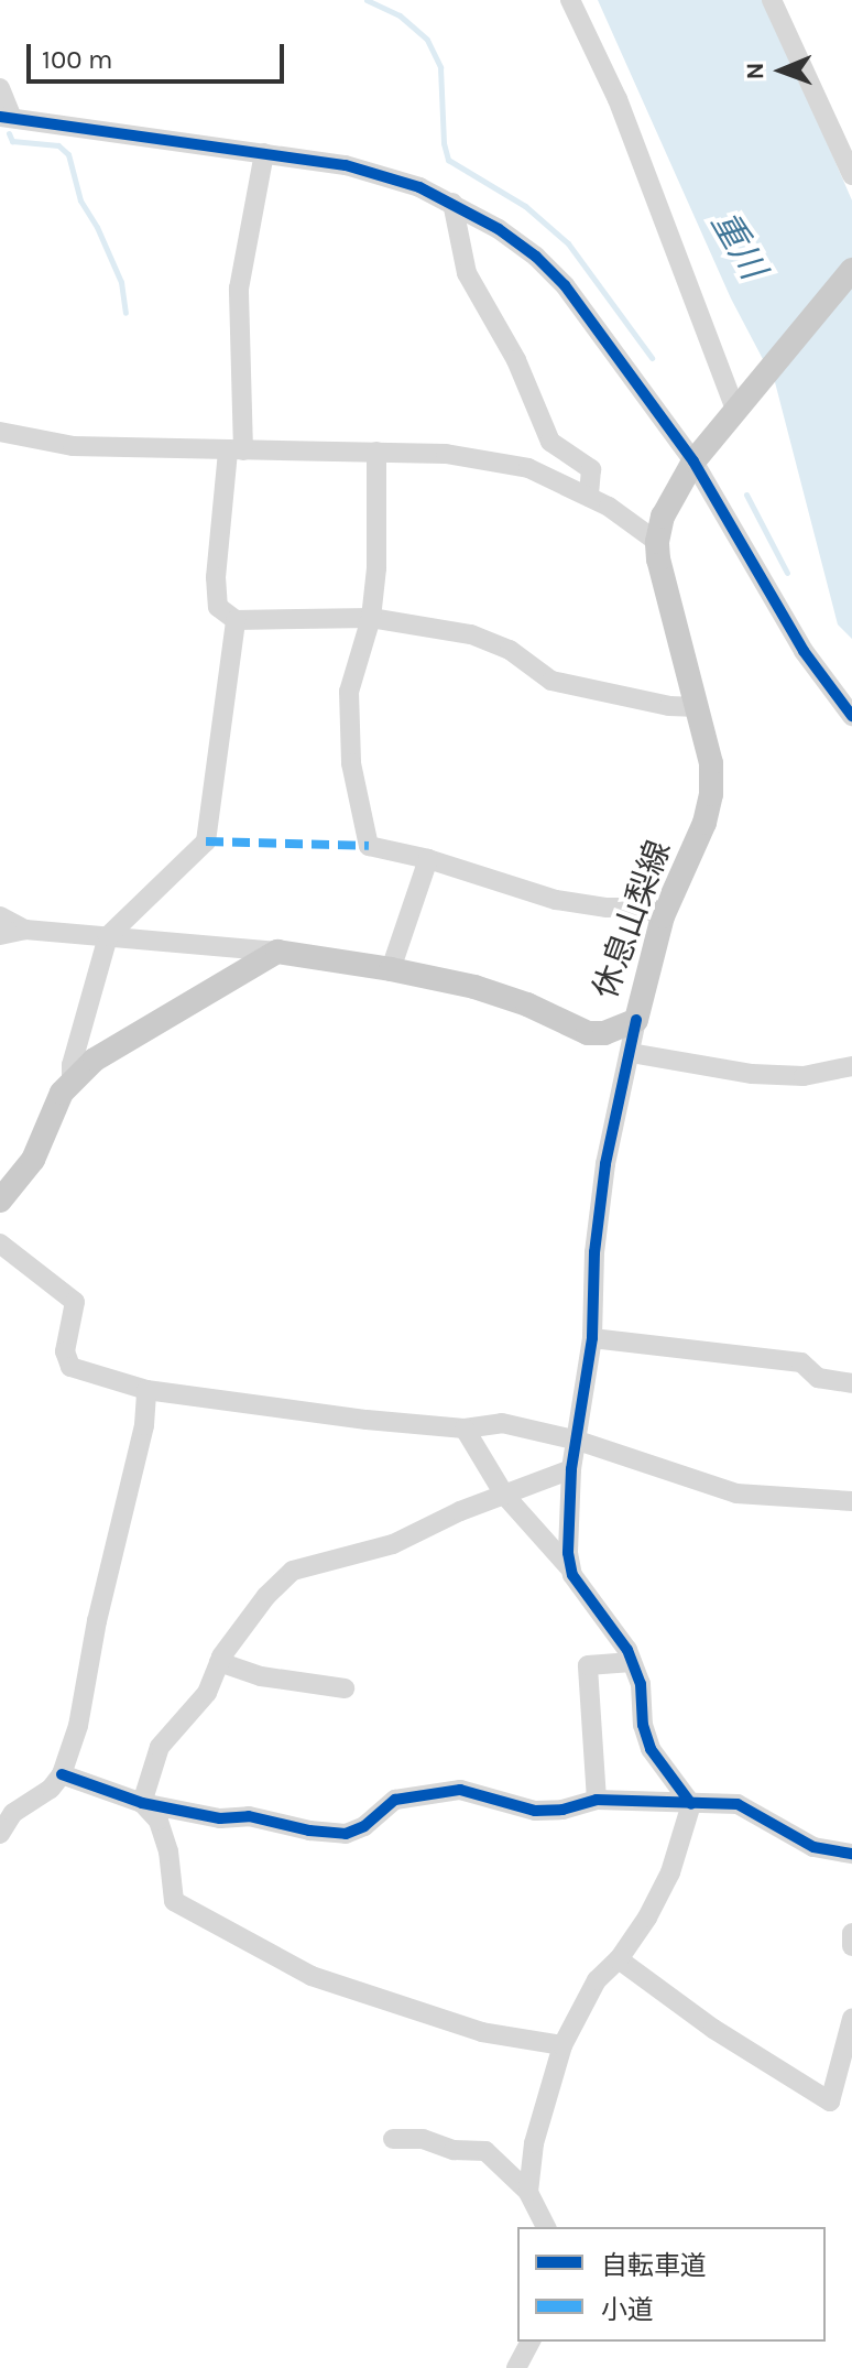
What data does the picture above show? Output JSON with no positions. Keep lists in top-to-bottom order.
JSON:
{
  "streets": {
    "main road": ["休息山梨線"]
  },
  "water": ["重川"],
  "legend": ["自転車道", "小道"],
  "scale_bar": "100 m",
  "north": "left"
}
